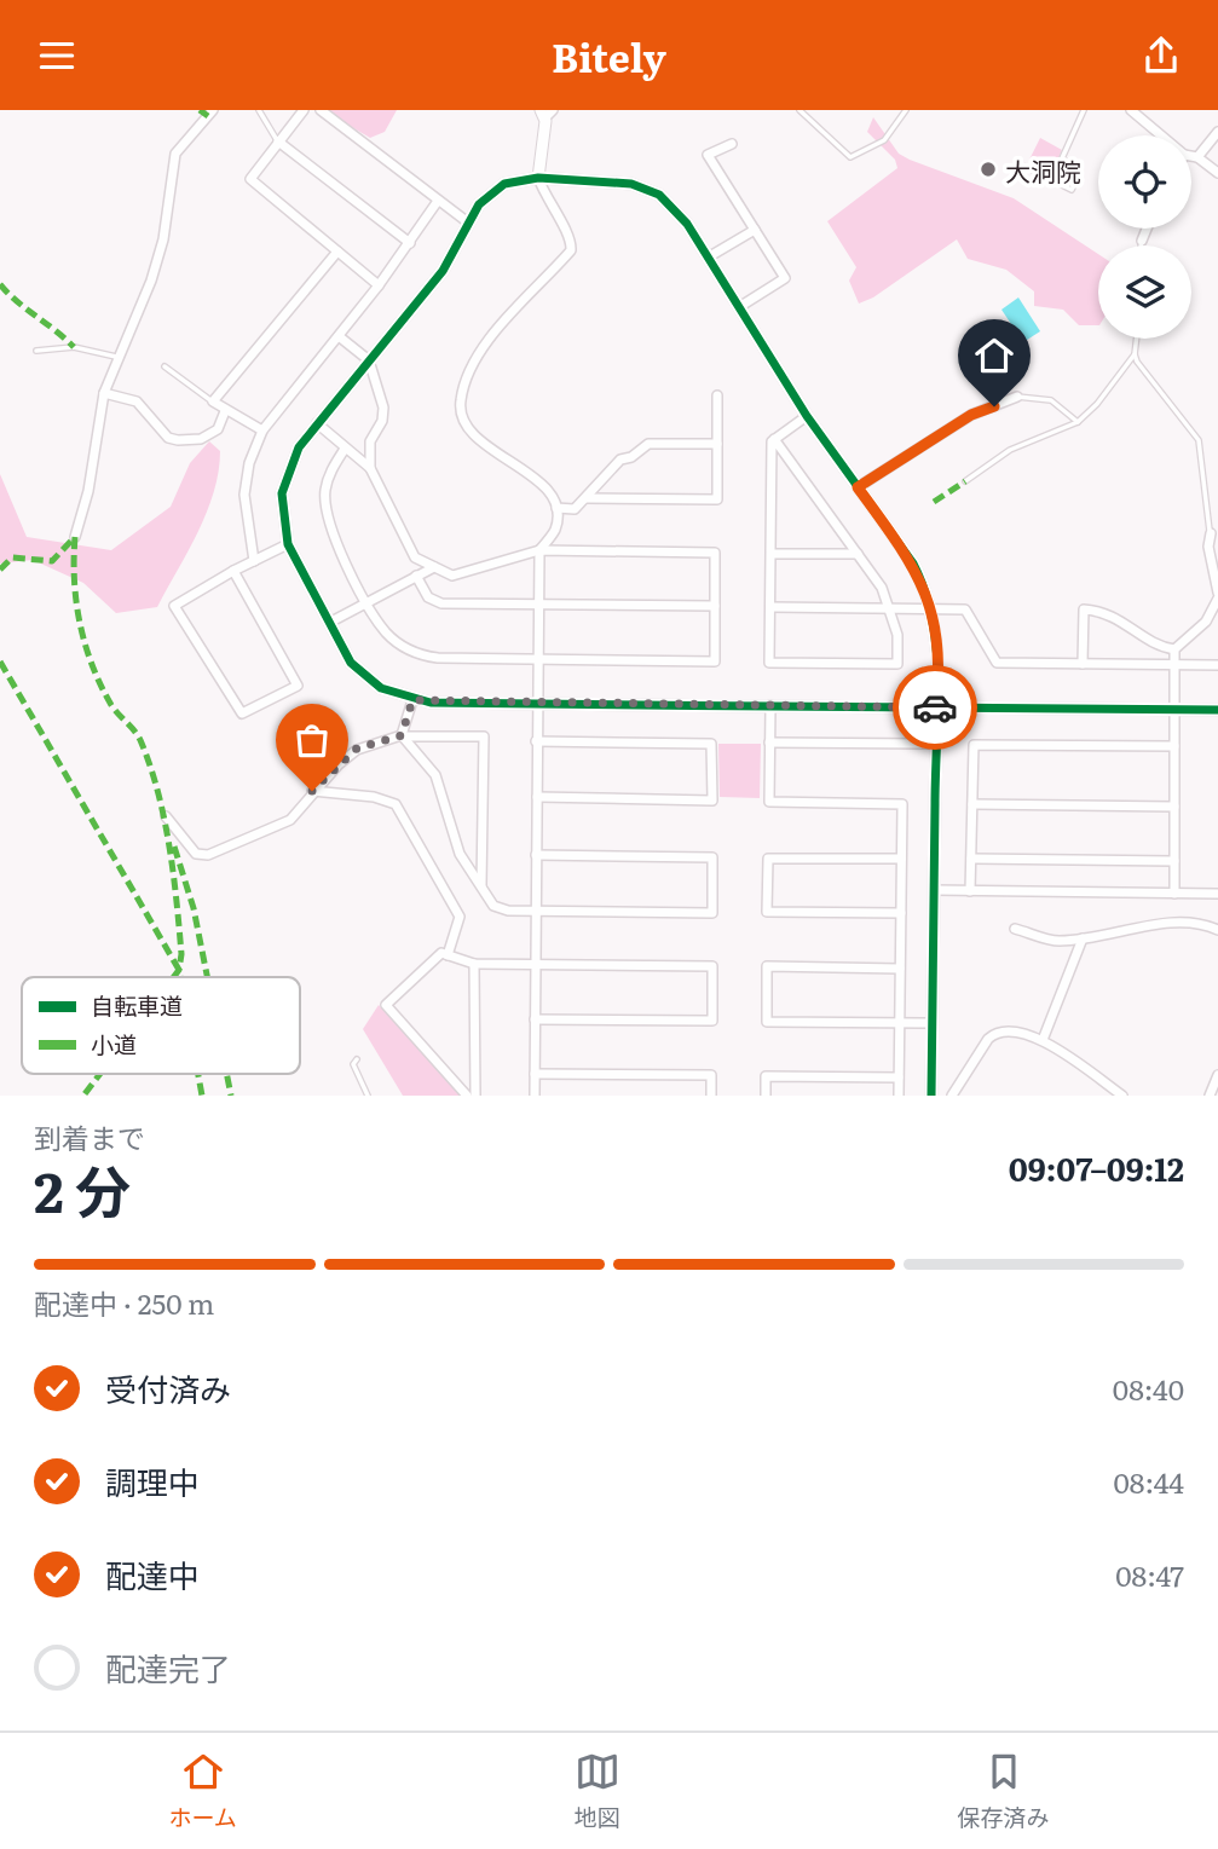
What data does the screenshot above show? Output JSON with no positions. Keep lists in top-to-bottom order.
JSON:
{
  "places": ["大洞院"],
  "legend": ["自転車道", "小道"],
  "page": {
    "header": "Bitely",
    "heading": ["2 分", "到着まで", "09:07–09:12"],
    "bar": "配達中 · 250 m",
    "list": [
      ["受付済み", "08:40"],
      ["調理中", "08:44"],
      ["配達中", "08:47"],
      "配達完了"
    ],
    "tabs": ["ホーム", "地図", "保存済み"]
  }
}
